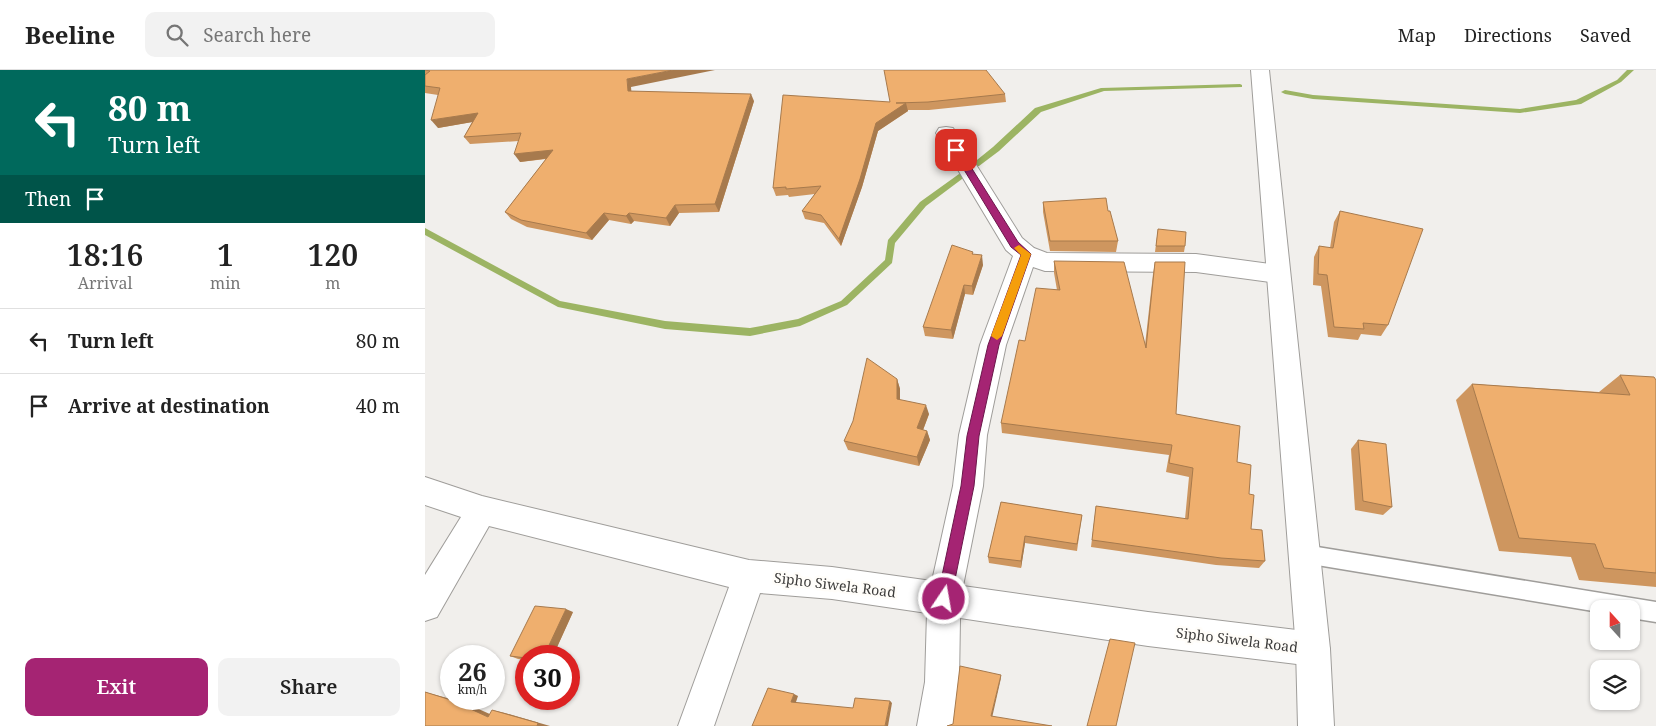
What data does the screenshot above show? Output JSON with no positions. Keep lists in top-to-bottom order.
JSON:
{
  "streets": {
    "street": ["Sipho Siwela Road"]
  },
  "north": "top",
  "page": {
    "header": "Beeline",
    "search": "Search here",
    "nav": ["Map", "Directions", "Saved"],
    "turn": ["80 m", "Turn left"],
    "then": "Then",
    "eta": [
      "18:16",
      "Arrival",
      "1",
      "min",
      "120",
      "m"
    ],
    "list": [
      {
        "name": "Turn left",
        "value": "80 m"
      },
      {
        "name": "Arrive at destination",
        "value": "40 m"
      }
    ],
    "speed": "26 km/h",
    "limit": "30",
    "buttons": ["Exit", "Share"]
  }
}
